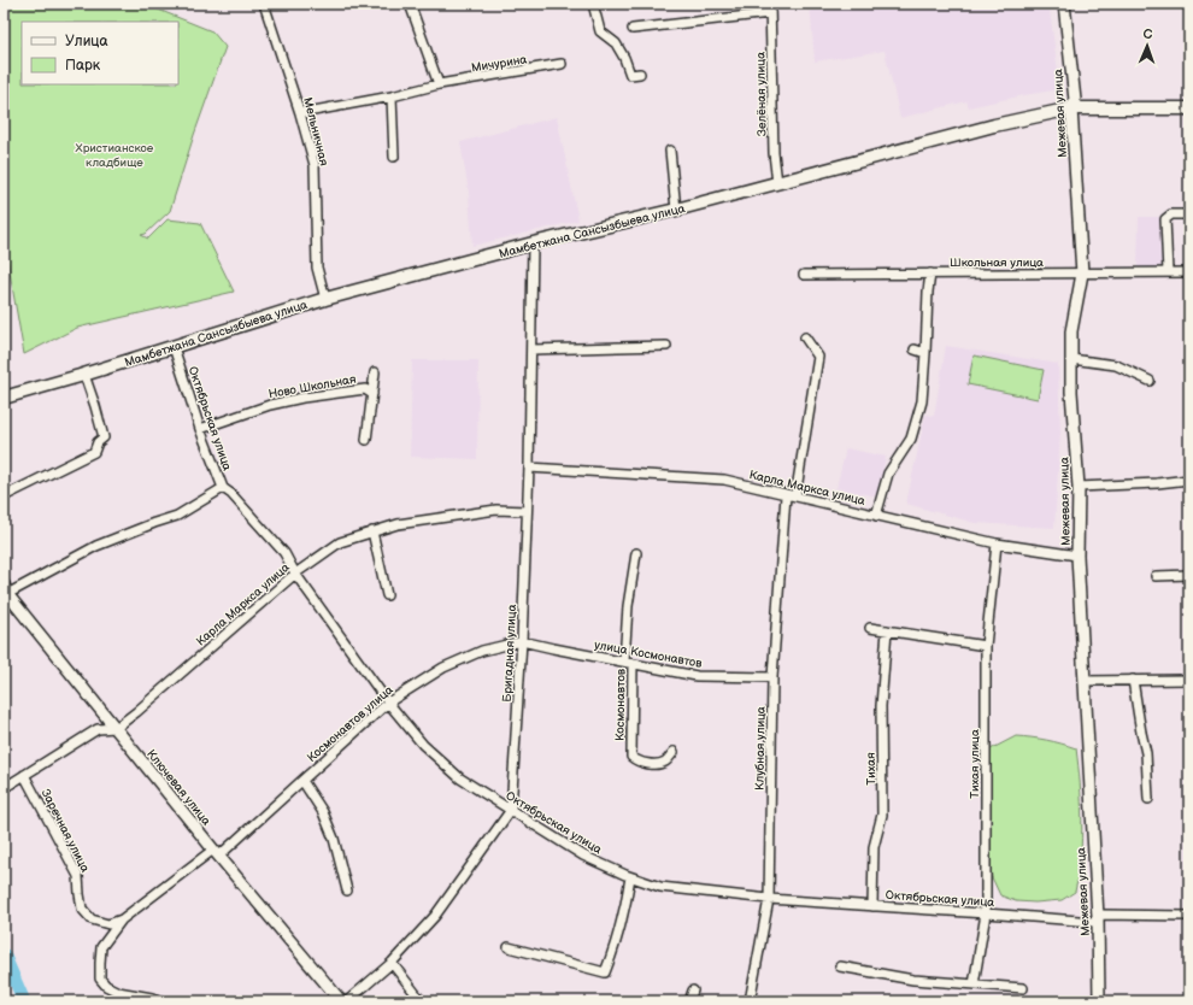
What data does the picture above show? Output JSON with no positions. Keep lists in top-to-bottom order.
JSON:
{
  "streets": {
    "main road": ["Мамбетжана Сансызбыева улица"],
    "street": [
      "Мичурина",
      "Зелёная улица",
      "Межевая улица",
      "Мельничная",
      "Школьная улица",
      "Ново Школьная",
      "Октябрьская улица",
      "Карла Маркса улица",
      "Бригадная улица",
      "улица Космонавтов",
      "Космонавтов",
      "Космонавтов улица",
      "Клубная улица",
      "Тихая улица",
      "Тихая",
      "Ключевая улица",
      "Заречная улица"
    ]
  },
  "crossings": [
    ["Мичурина", "Мельничная"],
    ["Зелёная улица", "Мамбетжана Сансызбыева улица"],
    ["Межевая улица", "Мамбетжана Сансызбыева улица"],
    ["Межевая улица", "Школьная улица"],
    ["Межевая улица", "Октябрьская улица"],
    ["Межевая улица", "Карла Маркса улица"],
    ["Мельничная", "Мамбетжана Сансызбыева улица"],
    ["Мамбетжана Сансызбыева улица", "Октябрьская улица"],
    ["Мамбетжана Сансызбыева улица", "Бригадная улица"],
    ["Ново Школьная", "Октябрьская улица"],
    ["Октябрьская улица", "Карла Маркса улица"],
    ["Октябрьская улица", "Бригадная улица"],
    ["Октябрьская улица", "Космонавтов улица"],
    ["Октябрьская улица", "Клубная улица"],
    ["Октябрьская улица", "Тихая улица"],
    ["Октябрьская улица", "Тихая"],
    ["Карла Маркса улица", "Бригадная улица"],
    ["Карла Маркса улица", "Клубная улица"],
    ["Карла Маркса улица", "Тихая улица"],
    ["Карла Маркса улица", "Ключевая улица"],
    ["Карла Маркса улица", "Заречная улица"],
    ["Бригадная улица", "улица Космонавтов"],
    ["Бригадная улица", "Космонавтов улица"],
    ["улица Космонавтов", "Космонавтов"],
    ["улица Космонавтов", "Космонавтов улица"],
    ["улица Космонавтов", "Клубная улица"],
    ["Космонавтов улица", "Ключевая улица"],
    ["Космонавтов улица", "Заречная улица"]
  ],
  "parks": ["Христианское кладбище"],
  "legend": ["Улица", "Парк"],
  "north": "top"
}
